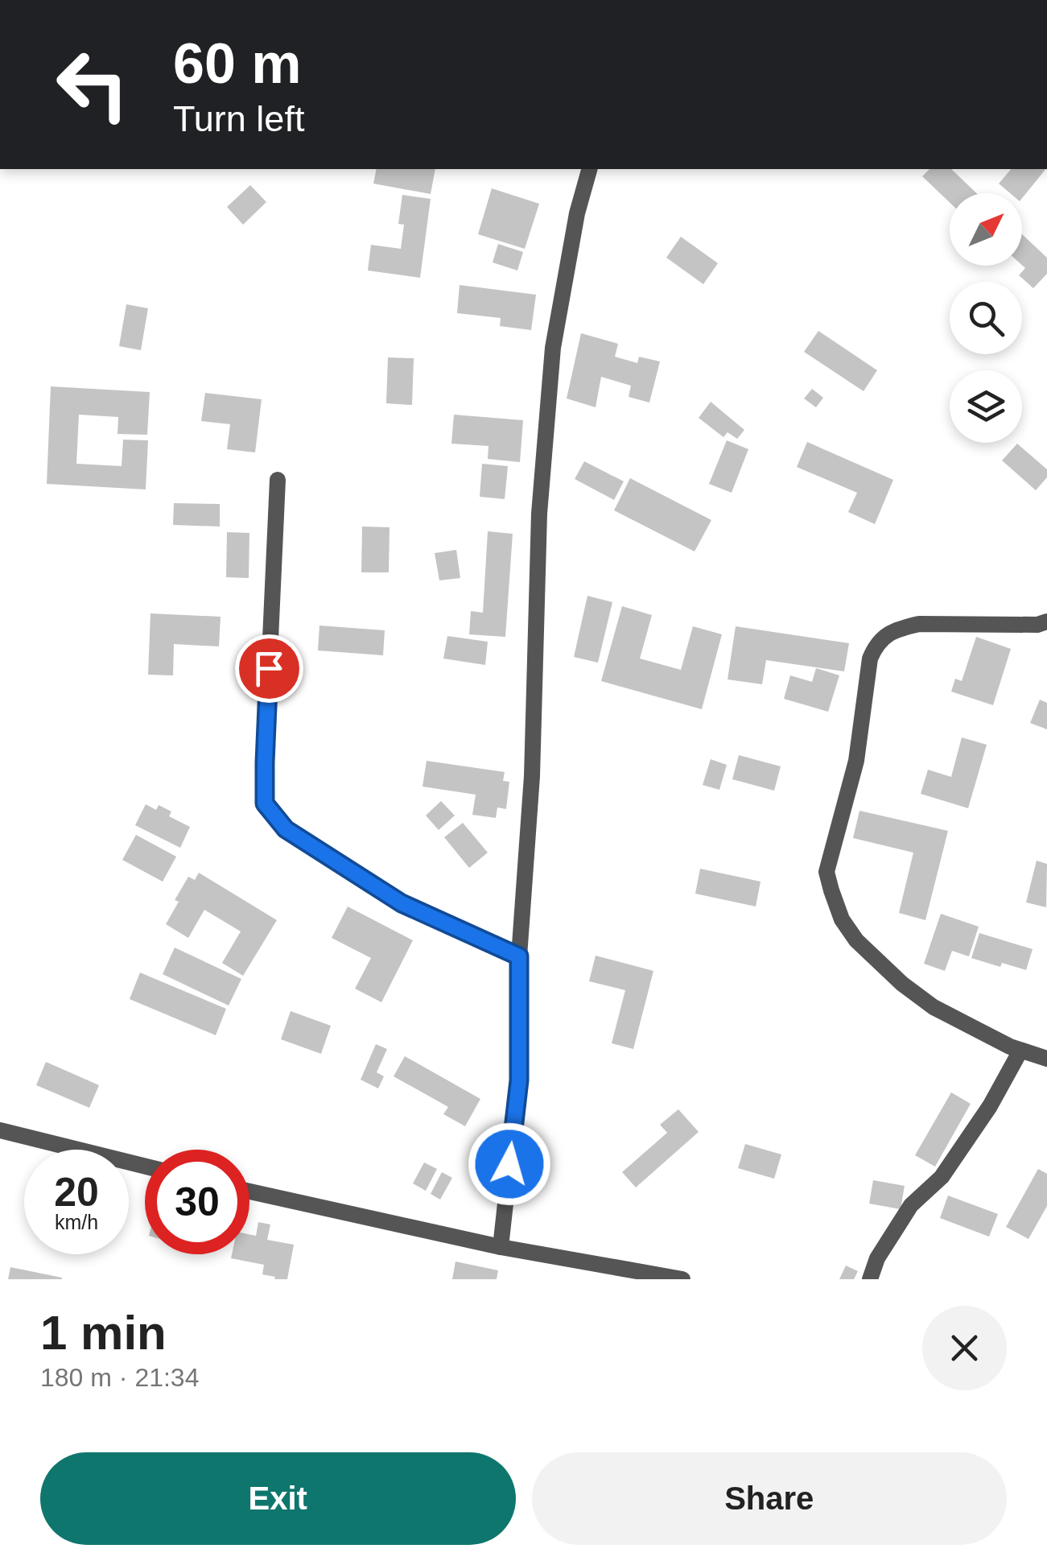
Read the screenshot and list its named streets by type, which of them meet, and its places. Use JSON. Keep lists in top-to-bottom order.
{
  "north": "top right",
  "page": {
    "turn": ["60 m", "Turn left"],
    "speed": "20 km/h",
    "limit": "30",
    "heading": ["1 min", "180 m · 21:34"],
    "buttons": ["Exit", "Share"]
  }
}
